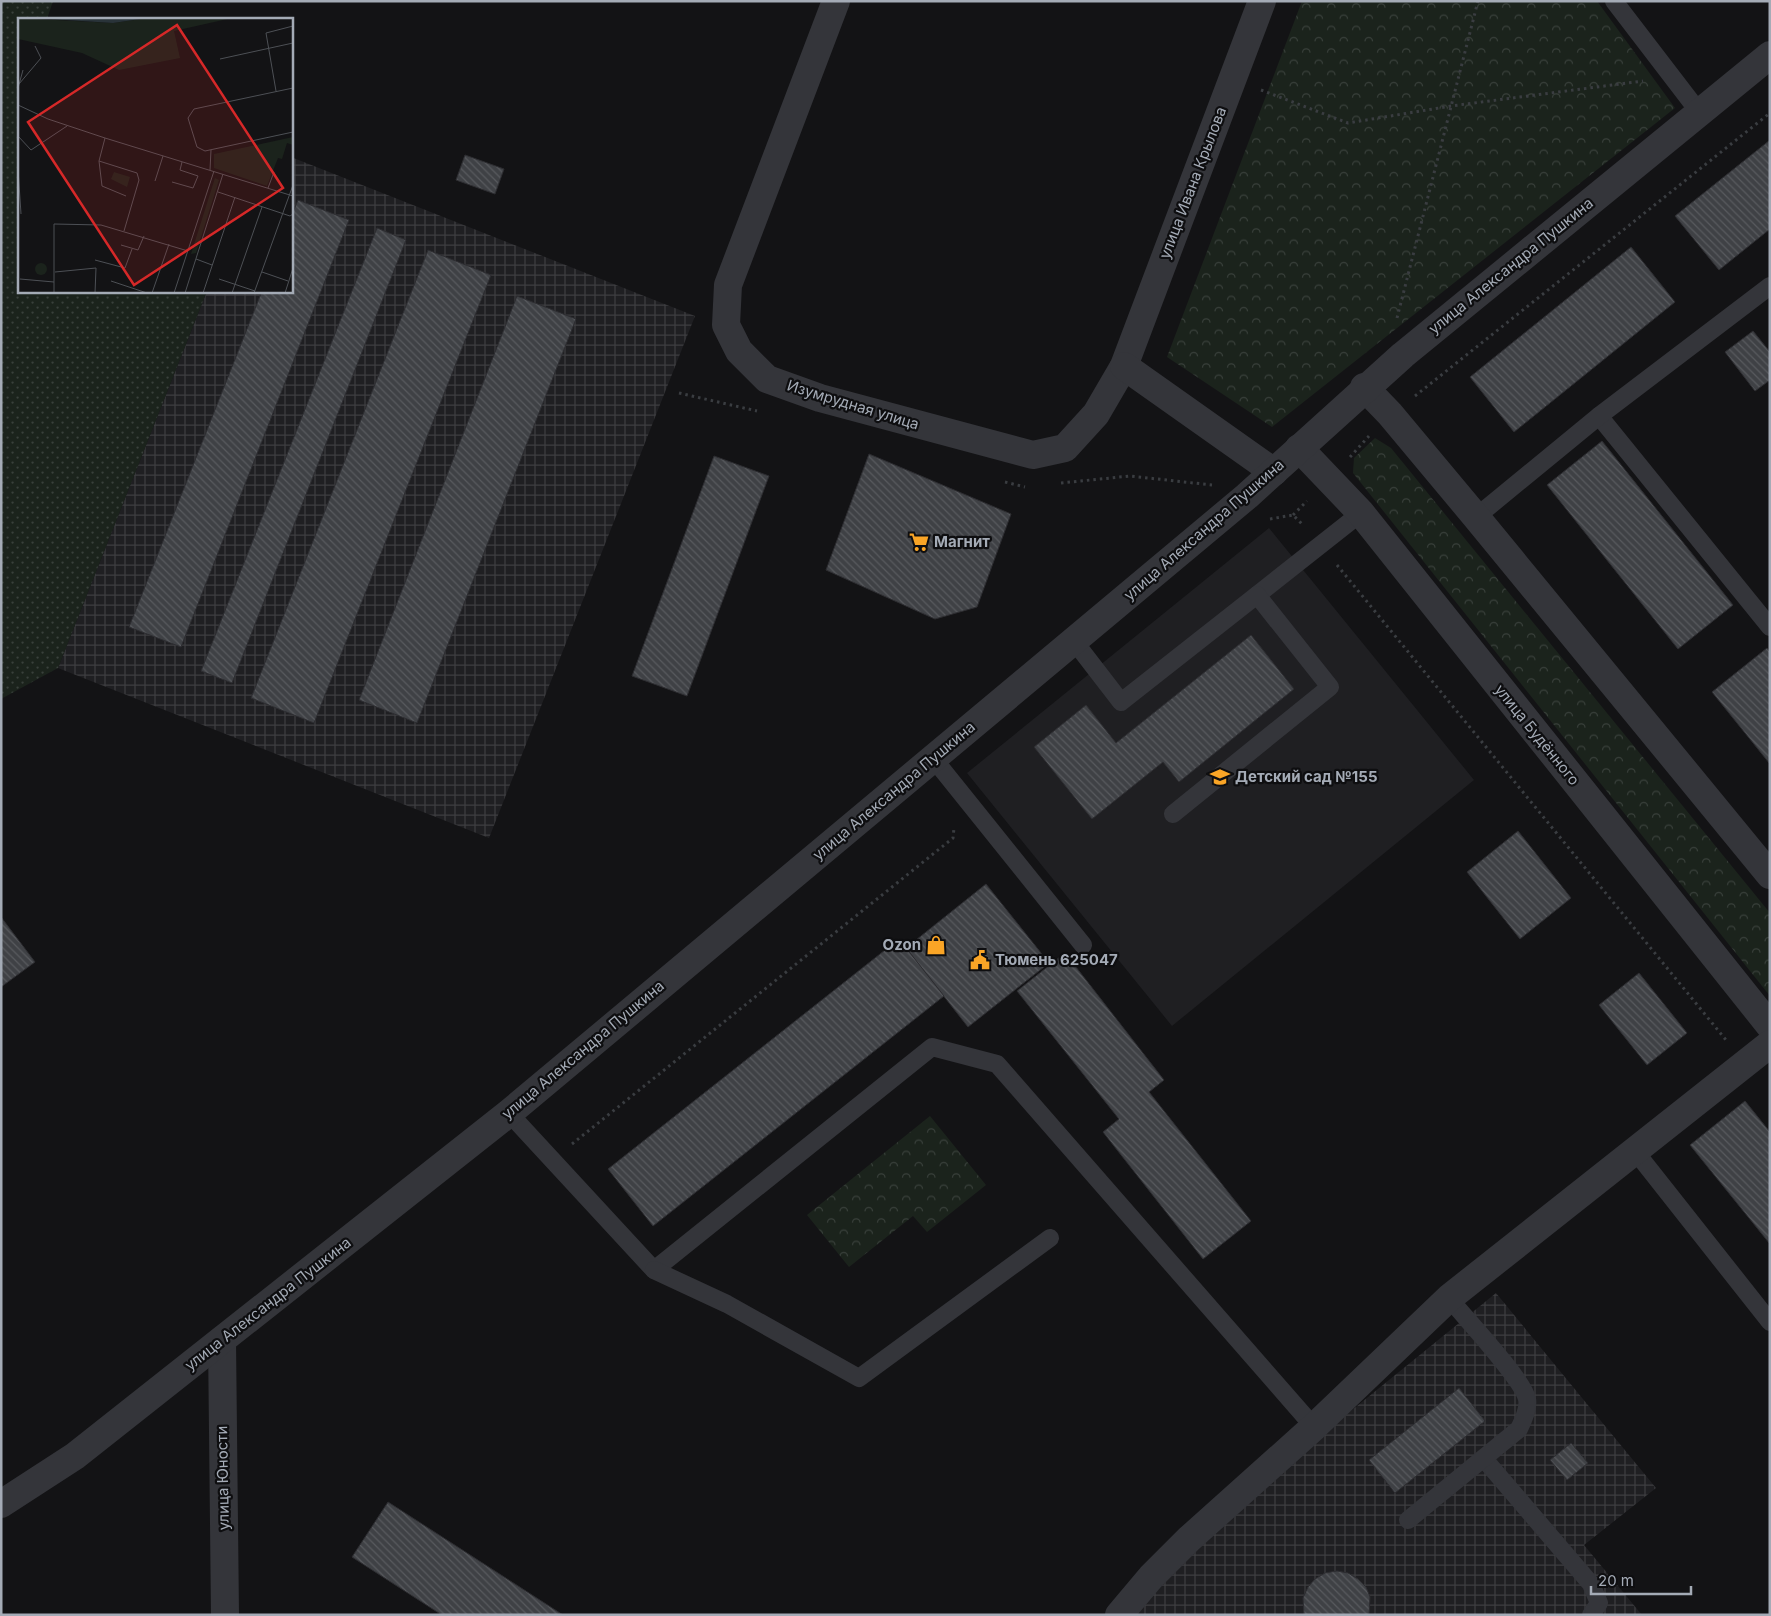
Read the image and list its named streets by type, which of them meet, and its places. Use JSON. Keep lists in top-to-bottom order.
{
  "streets": {
    "street": [
      "улица Ивана Крылова",
      "улица Александра Пушкина",
      "Изумрудная улица",
      "улица Будённого",
      "улица Юности"
    ]
  },
  "crossings": [
    ["улица Ивана Крылова", "Изумрудная улица"],
    ["улица Александра Пушкина", "улица Будённого"],
    ["улица Александра Пушкина", "улица Юности"]
  ],
  "places": {
    "supermarket": ["Магнит"],
    "school or university": ["Детский сад №155"],
    "shop": ["Ozon"],
    "public building": ["Тюмень 625047"]
  },
  "scale_bar": "20 m"
}
